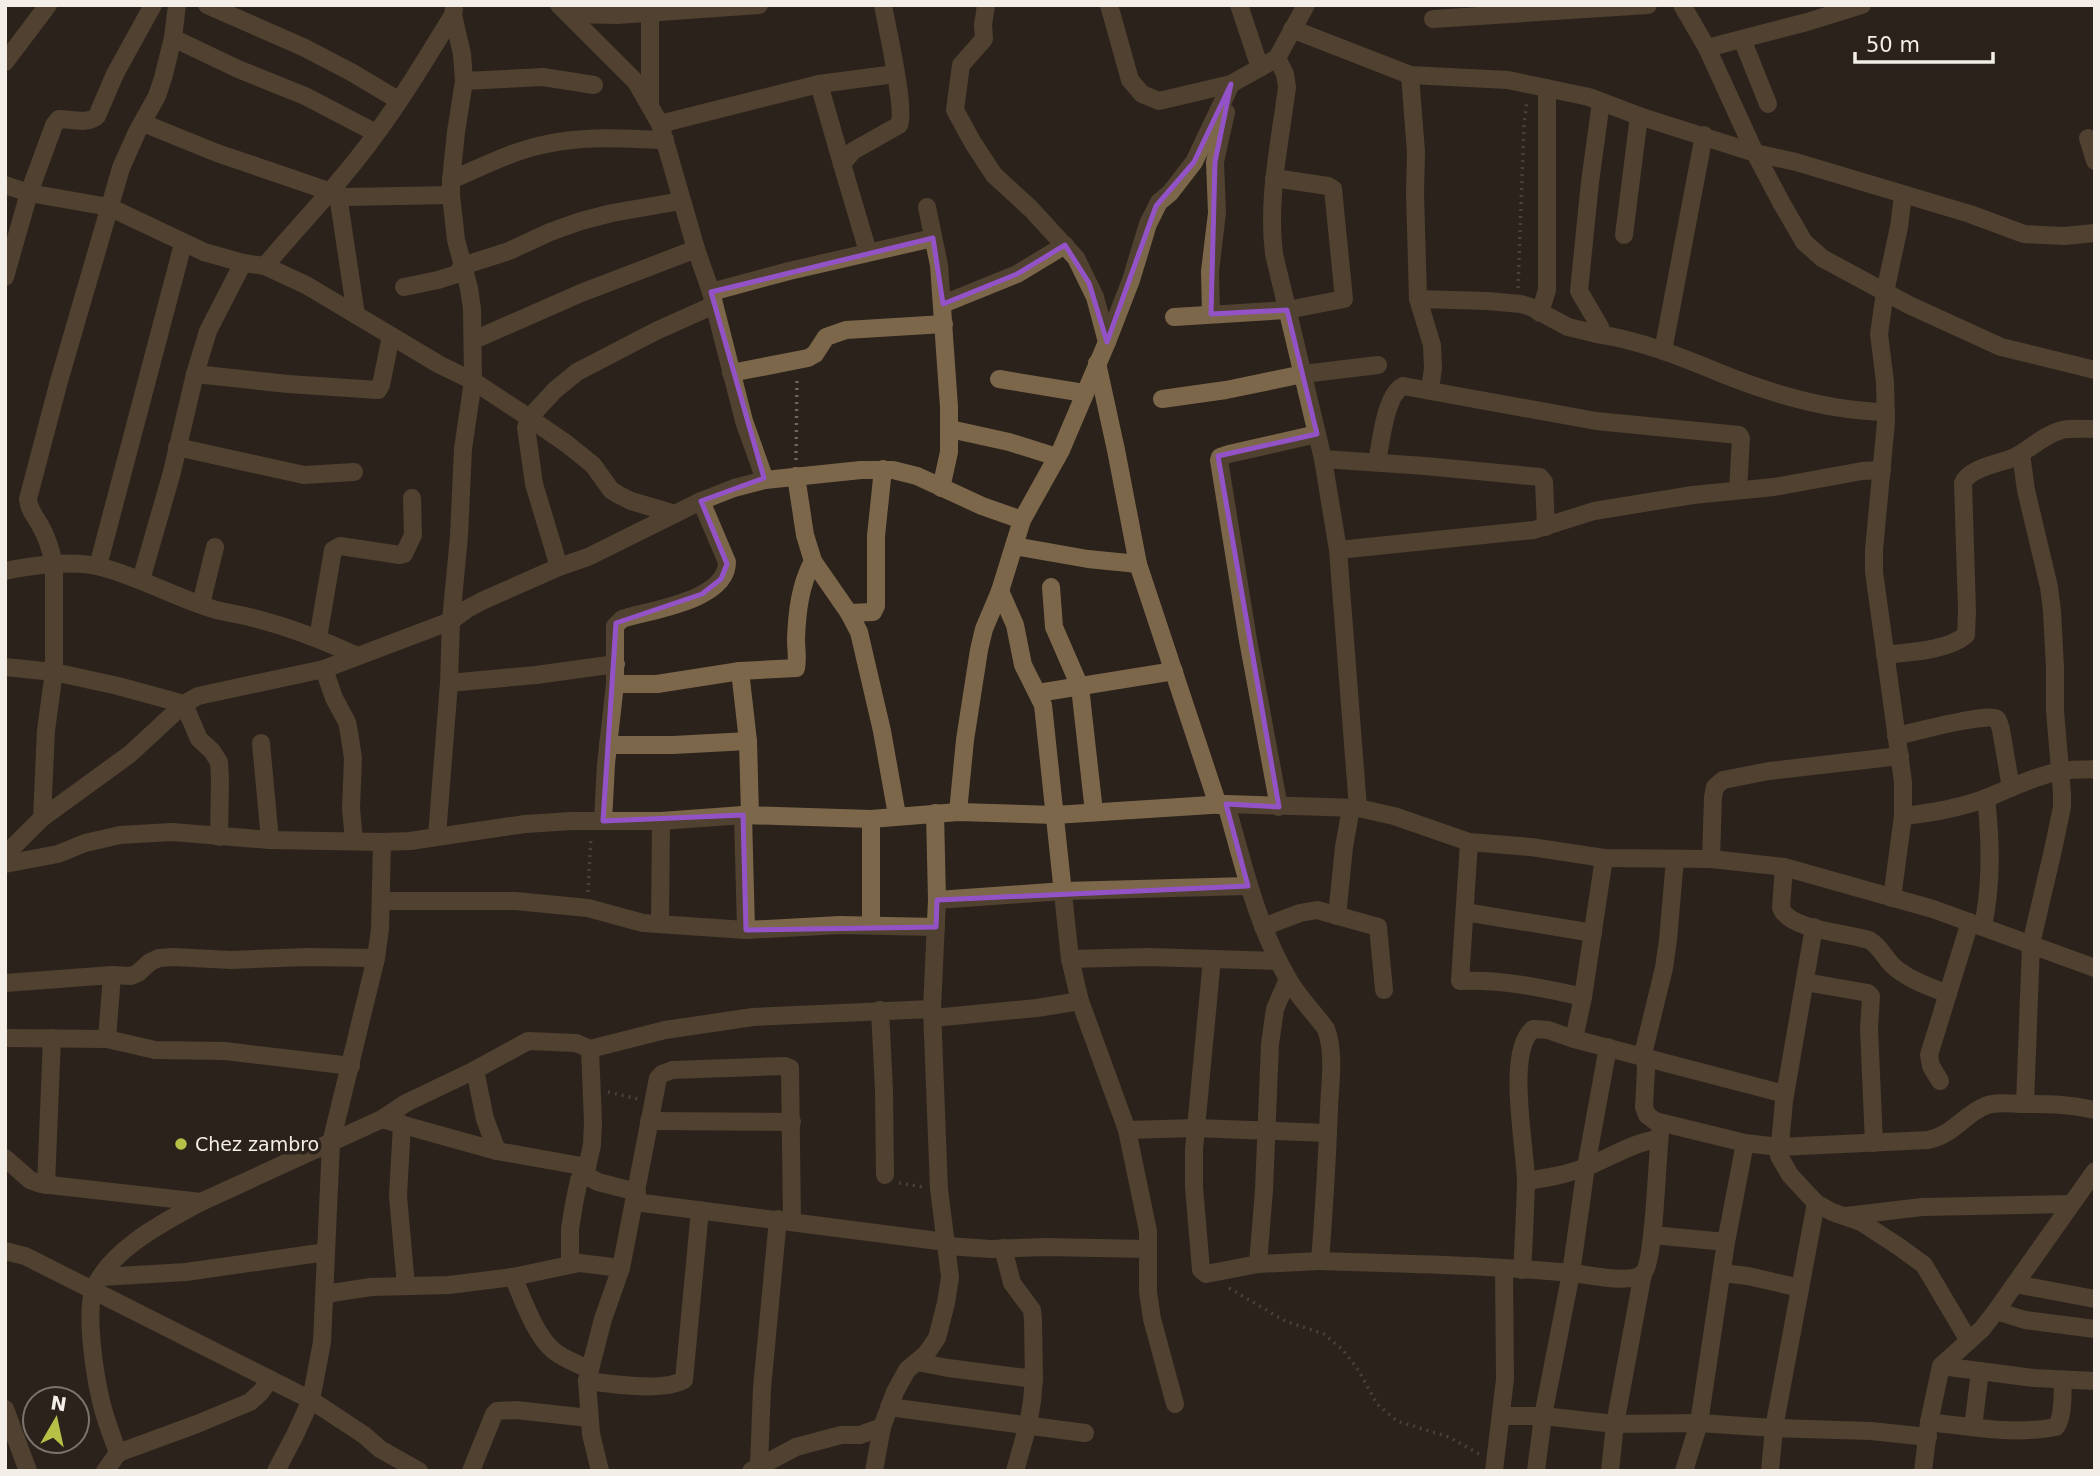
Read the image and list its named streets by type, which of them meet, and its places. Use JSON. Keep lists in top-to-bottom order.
{
  "places": ["Chez zambro"],
  "scale_bar": "50 m",
  "north": "top"
}
